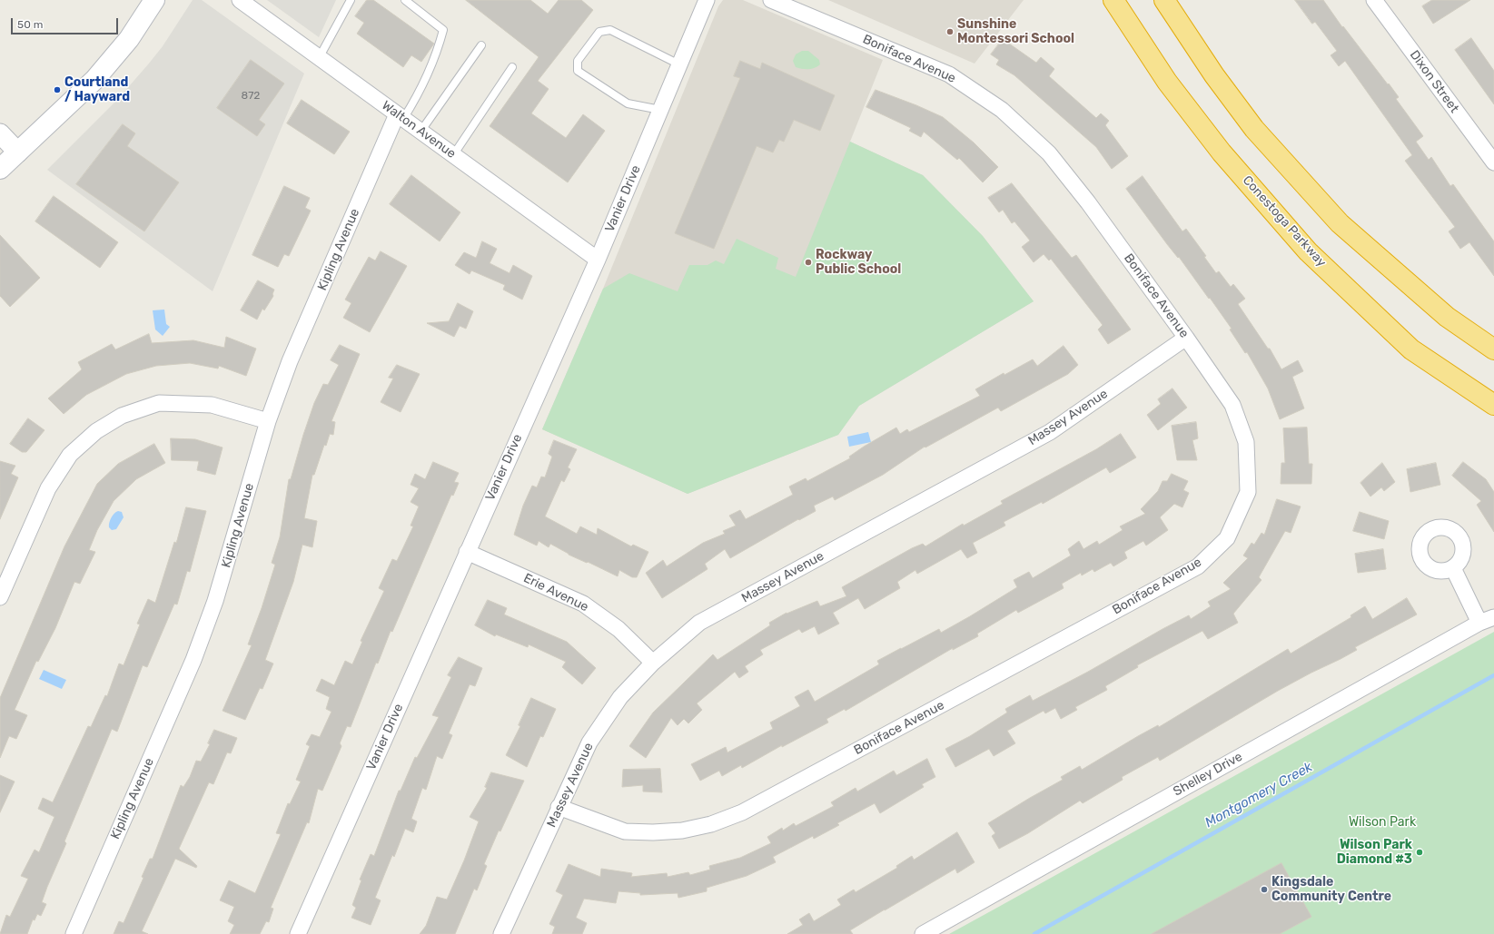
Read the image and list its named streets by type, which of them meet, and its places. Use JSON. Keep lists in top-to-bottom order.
{
  "streets": {
    "highway": ["Conestoga Parkway"],
    "street": [
      "Boniface Avenue",
      "Dixon Street",
      "Walton Avenue",
      "Vanier Drive",
      "Kipling Avenue",
      "Massey Avenue",
      "Erie Avenue",
      "Shelley Drive"
    ]
  },
  "crossings": [
    ["Boniface Avenue", "Massey Avenue"],
    ["Walton Avenue", "Vanier Drive"],
    ["Walton Avenue", "Kipling Avenue"],
    ["Vanier Drive", "Erie Avenue"],
    ["Massey Avenue", "Erie Avenue"]
  ],
  "water": ["Montgomery Creek"],
  "parks": ["Wilson Park"],
  "places": [
    "Sunshine Montessori School",
    "Courtland / Hayward",
    "Rockway Public School",
    "Wilson Park Diamond #3",
    "Kingsdale Community Centre"
  ],
  "house_numbers": ["872"],
  "scale_bar": "50 m"
}
